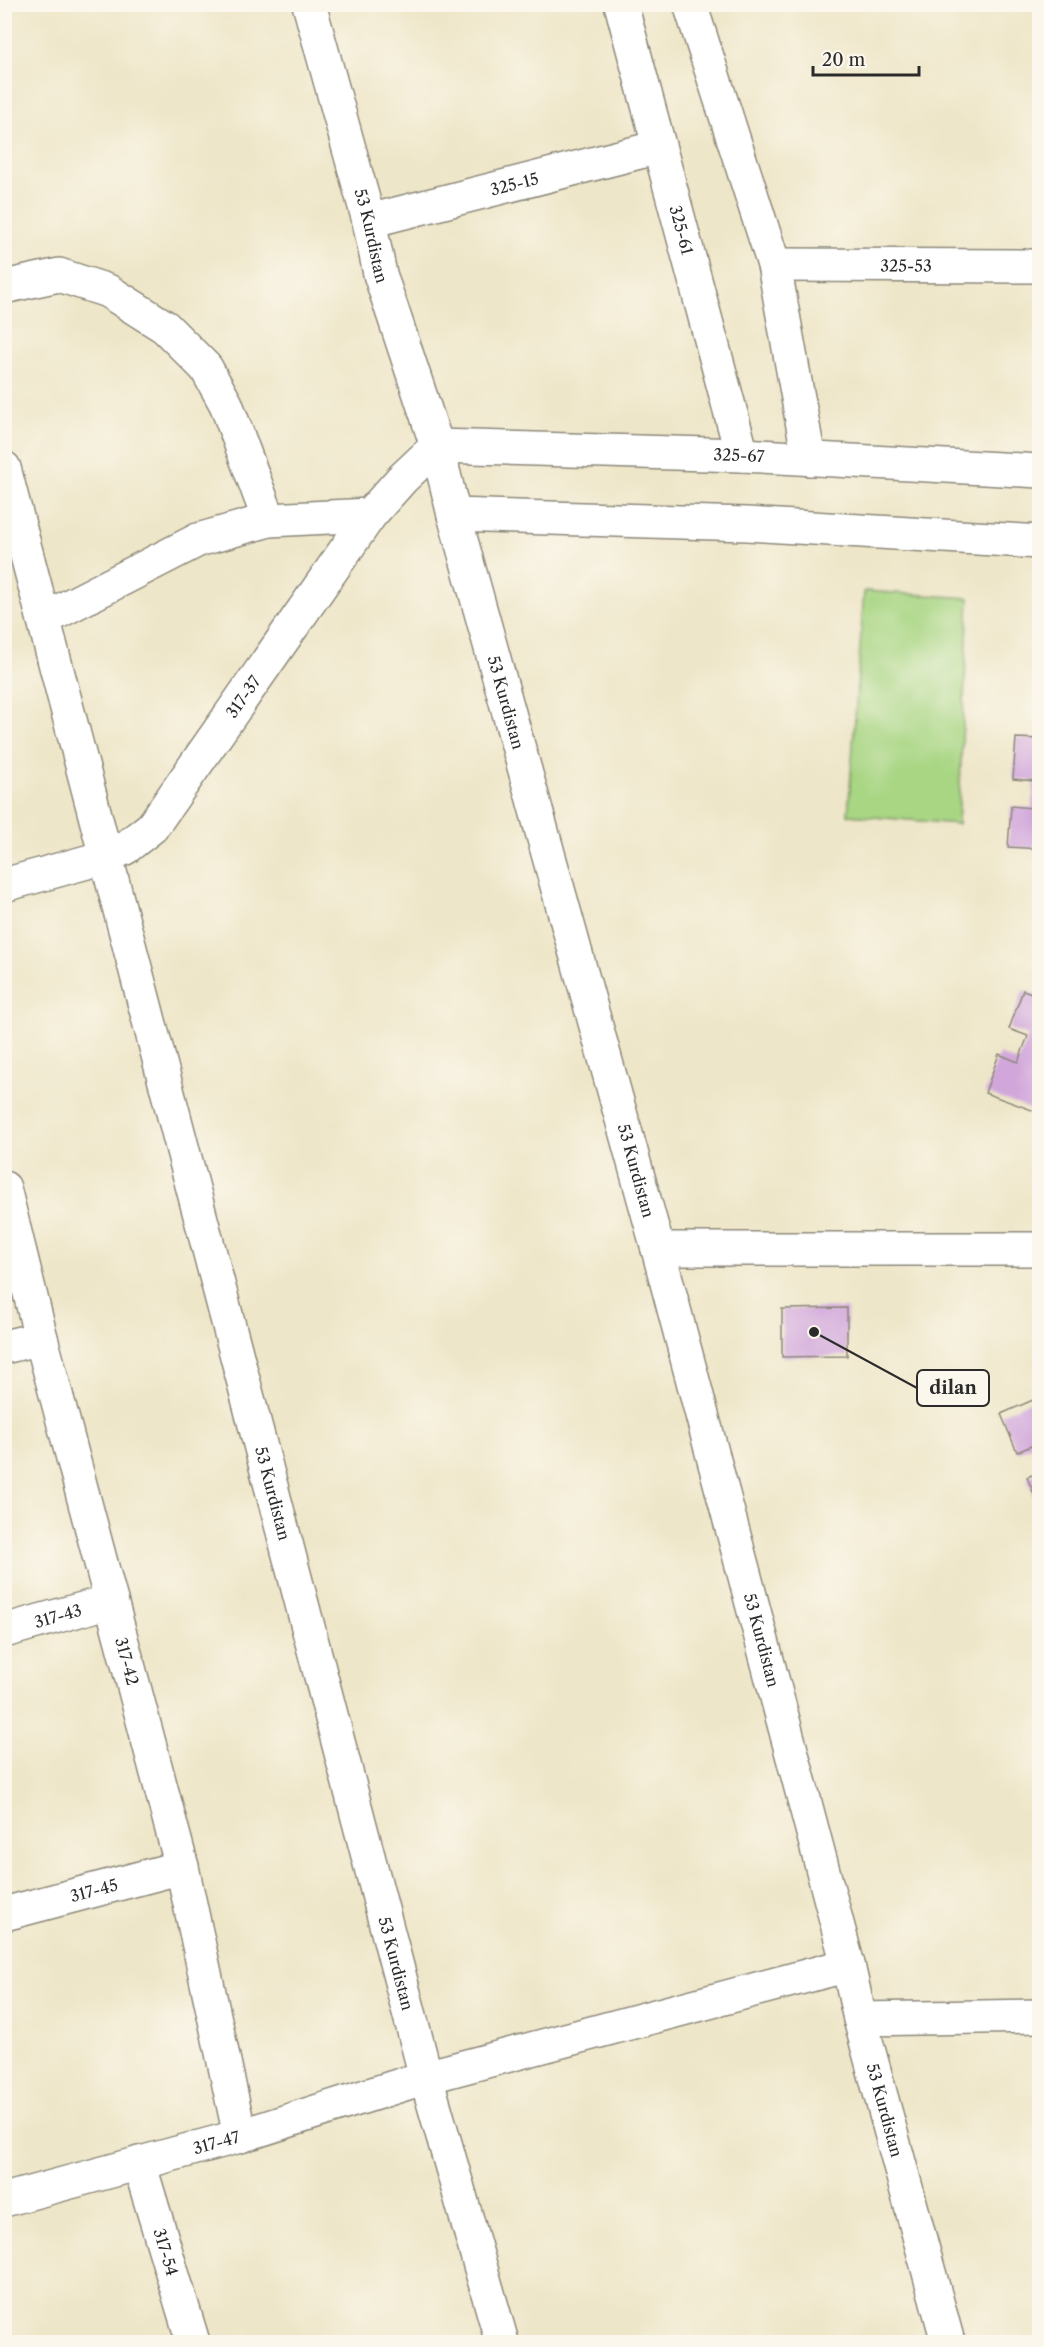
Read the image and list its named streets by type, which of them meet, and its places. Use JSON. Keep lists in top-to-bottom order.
{
  "streets": {
    "street": [
      "325-15",
      "325-61",
      "53 Kurdistan",
      "325-53",
      "325-67",
      "317-37",
      "317-43",
      "317-42",
      "317-45",
      "317-47",
      "317-54"
    ]
  },
  "crossings": [
    ["325-15", "325-61"],
    ["325-15", "53 Kurdistan"],
    ["325-61", "325-67"],
    ["53 Kurdistan", "325-67"],
    ["53 Kurdistan", "317-37"],
    ["53 Kurdistan", "317-47"],
    ["325-67", "317-37"],
    ["317-43", "317-42"],
    ["317-42", "317-45"],
    ["317-42", "317-47"],
    ["317-47", "317-54"]
  ],
  "places": ["dilan"],
  "scale_bar": "20 m"
}
